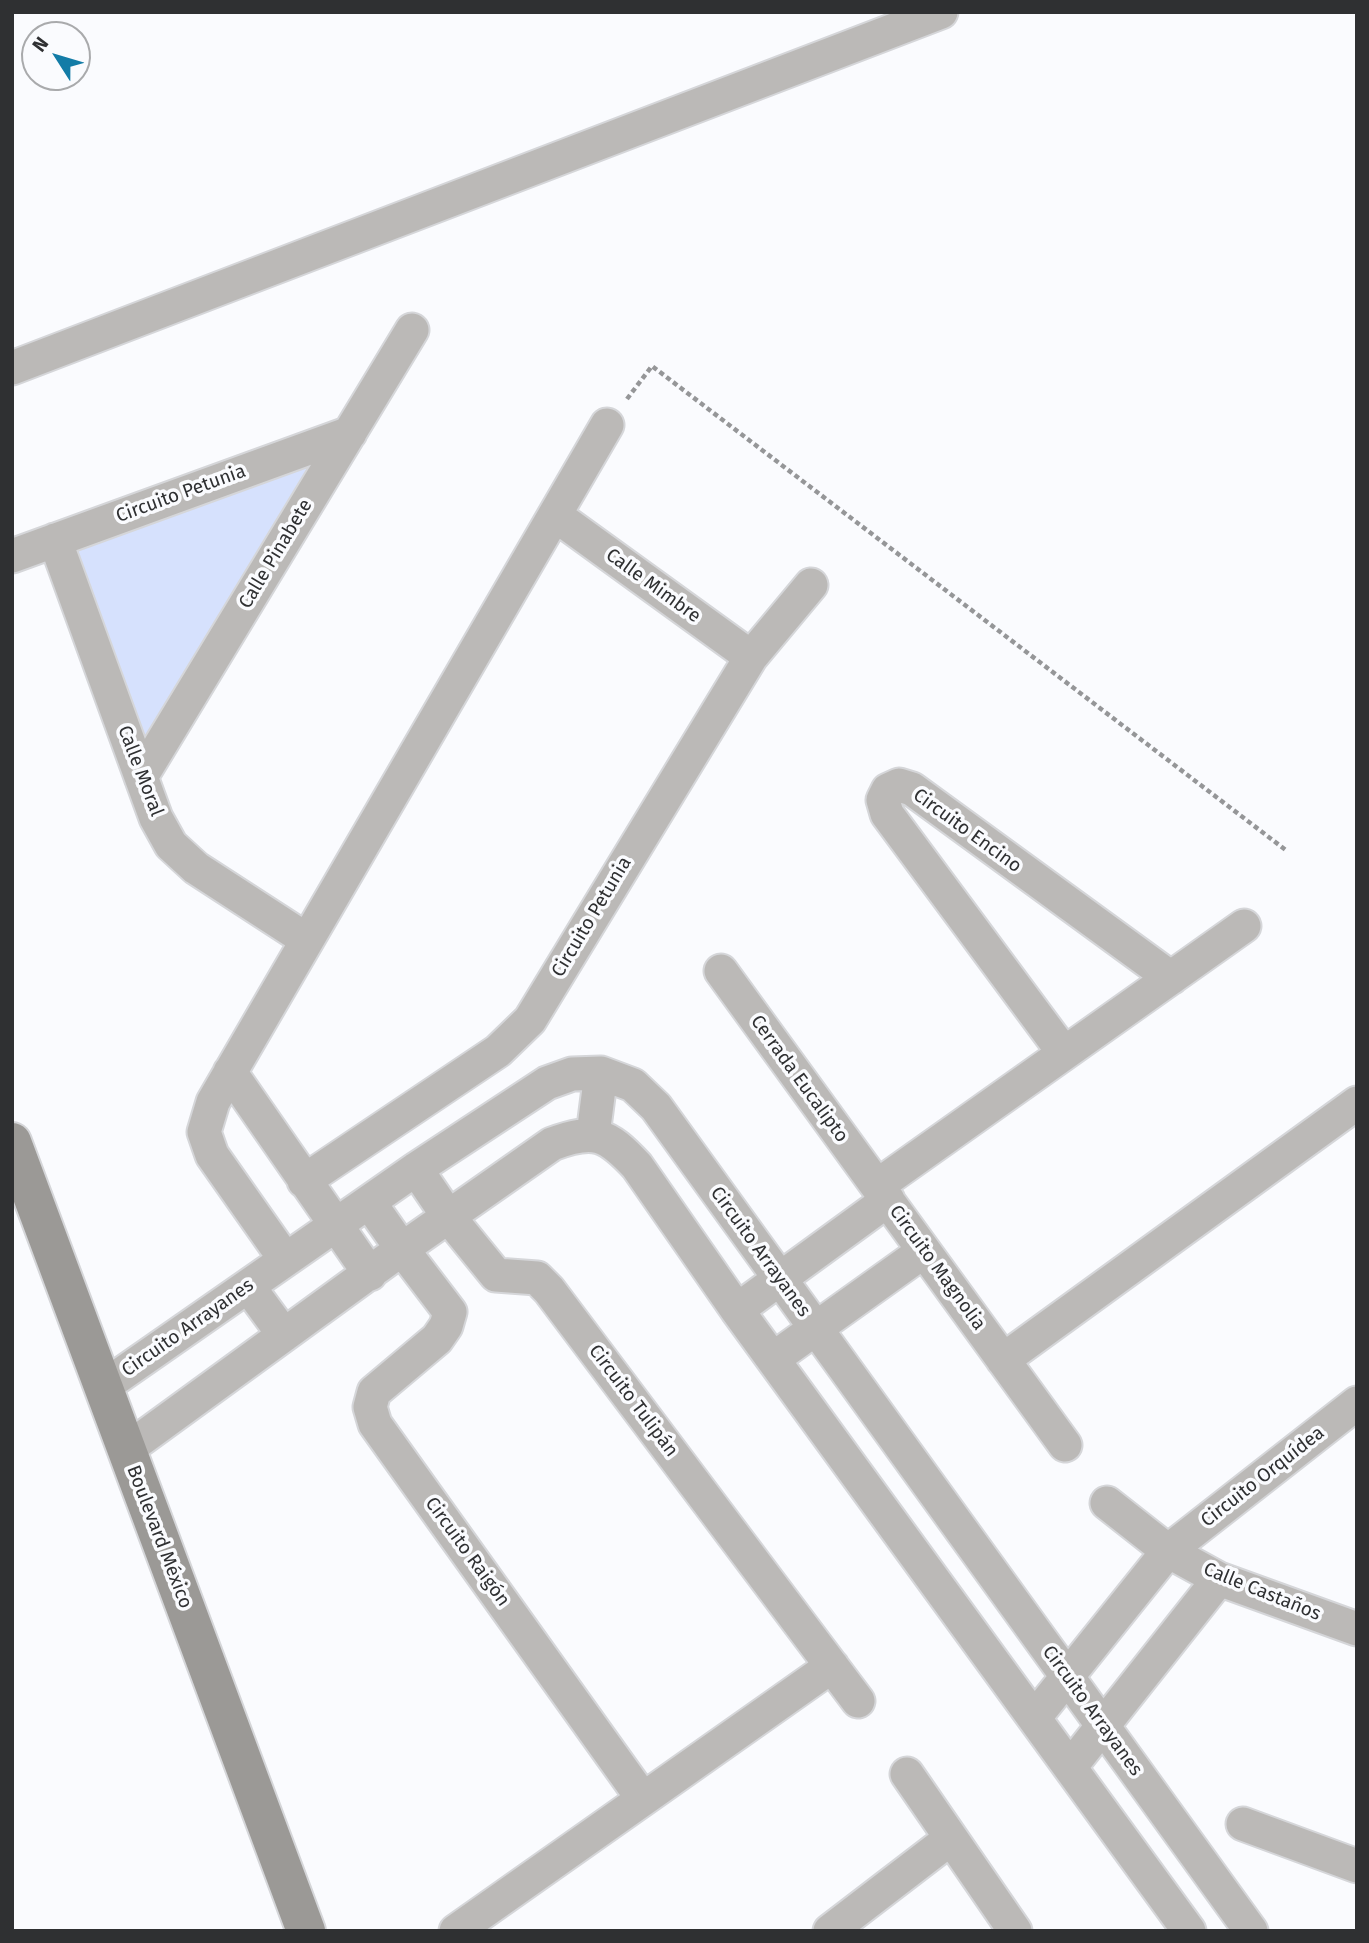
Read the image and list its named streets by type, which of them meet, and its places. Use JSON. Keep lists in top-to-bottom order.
{
  "streets": {
    "main road": ["Boulevard México"],
    "street": [
      "Circuito Petunia",
      "Calle Pinabete",
      "Calle Mimbre",
      "Calle Moral",
      "Circuito Encino",
      "Cerrada Eucalipto",
      "Circuito Arrayanes",
      "Circuito Magnolia",
      "Circuito Tulipán",
      "Circuito Orquídea",
      "Circuito Raigón",
      "Calle Castaños"
    ]
  },
  "crossings": [
    ["Circuito Petunia", "Calle Pinabete"],
    ["Circuito Petunia", "Calle Mimbre"],
    ["Circuito Petunia", "Calle Moral"],
    ["Calle Pinabete", "Calle Moral"],
    ["Circuito Encino", "Circuito Magnolia"],
    ["Cerrada Eucalipto", "Circuito Magnolia"],
    ["Circuito Arrayanes", "Circuito Tulipán"],
    ["Circuito Arrayanes", "Circuito Orquídea"],
    ["Circuito Arrayanes", "Boulevard México"],
    ["Circuito Orquídea", "Calle Castaños"]
  ],
  "north": "top left"
}
